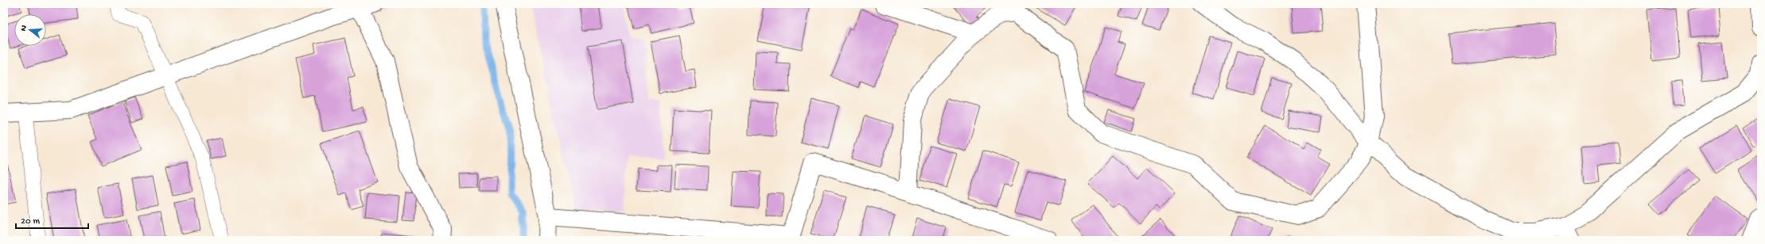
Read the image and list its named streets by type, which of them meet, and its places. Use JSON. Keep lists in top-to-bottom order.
{
  "scale_bar": "20 m",
  "north": "left"
}
